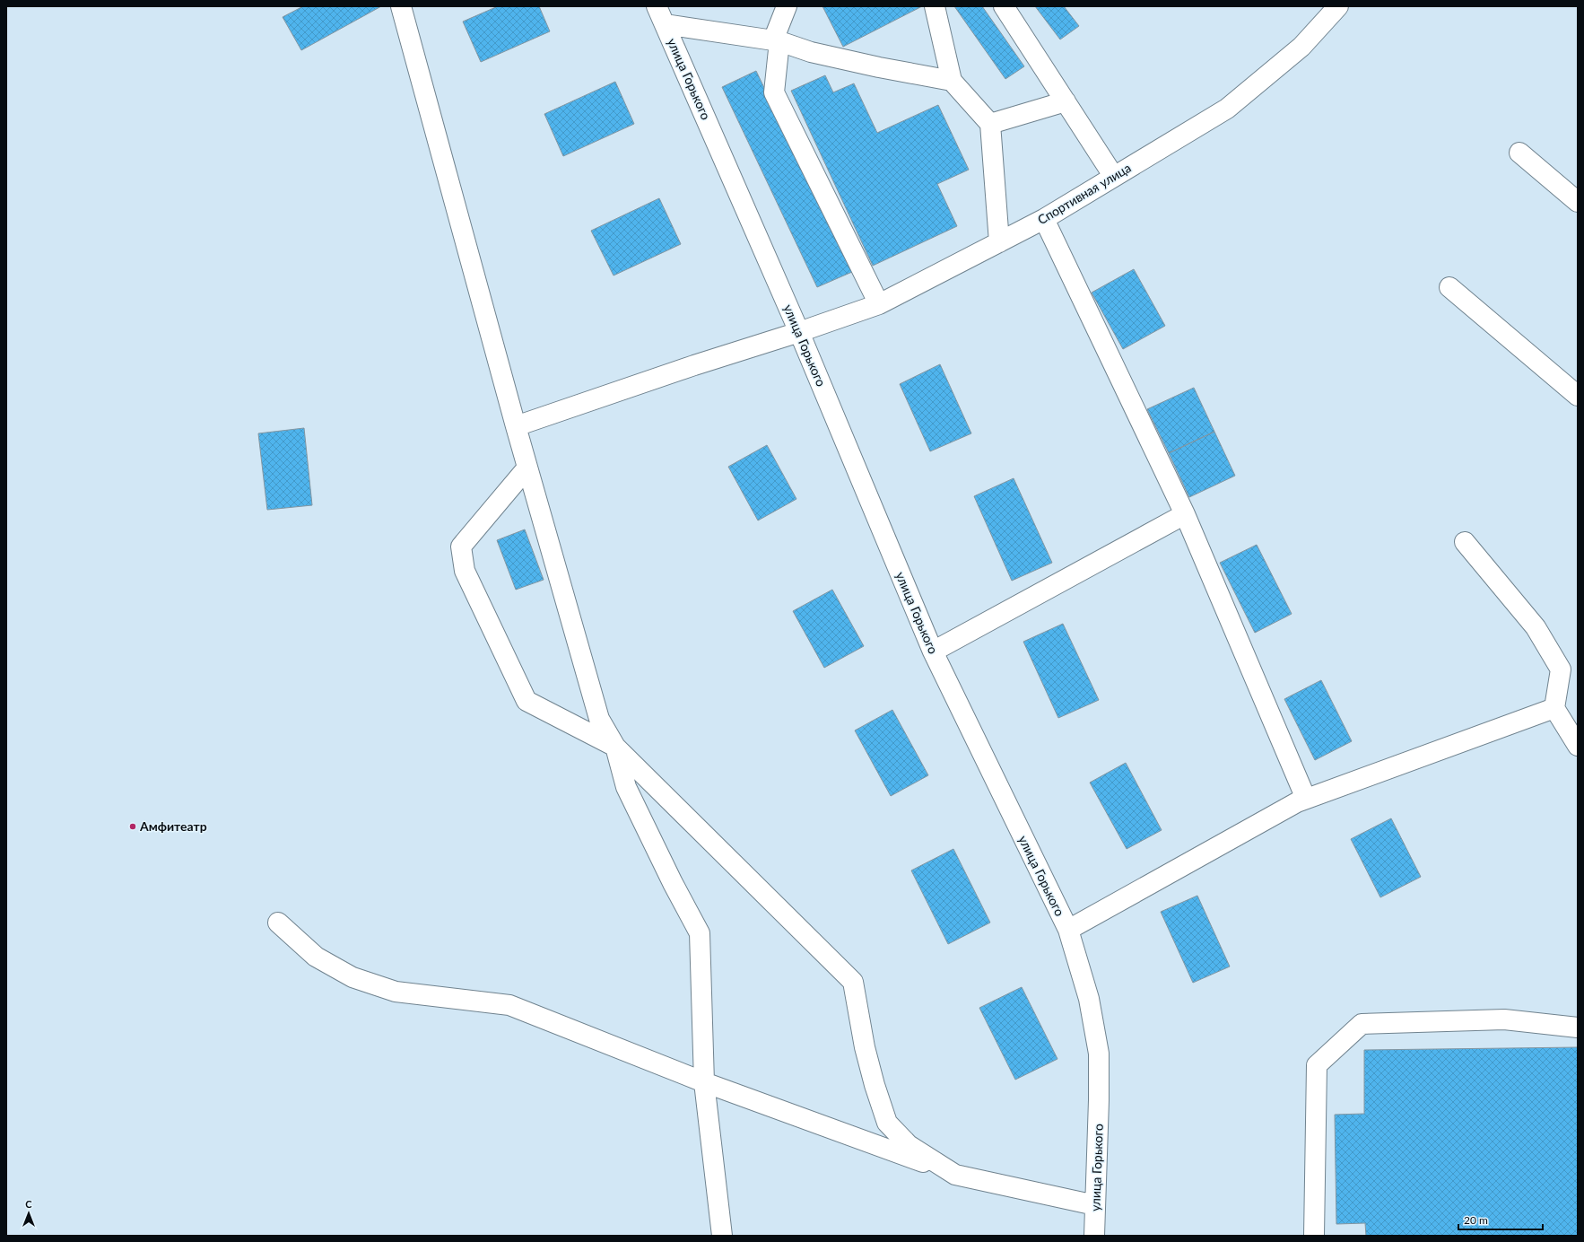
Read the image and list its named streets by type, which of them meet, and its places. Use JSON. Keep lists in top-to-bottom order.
{
  "streets": {
    "street": ["улица Горького", "Спортивная улица"]
  },
  "crossings": [
    ["улица Горького", "Спортивная улица"]
  ],
  "places": ["Амфитеатр"],
  "scale_bar": "20 m",
  "north": "top"
}
